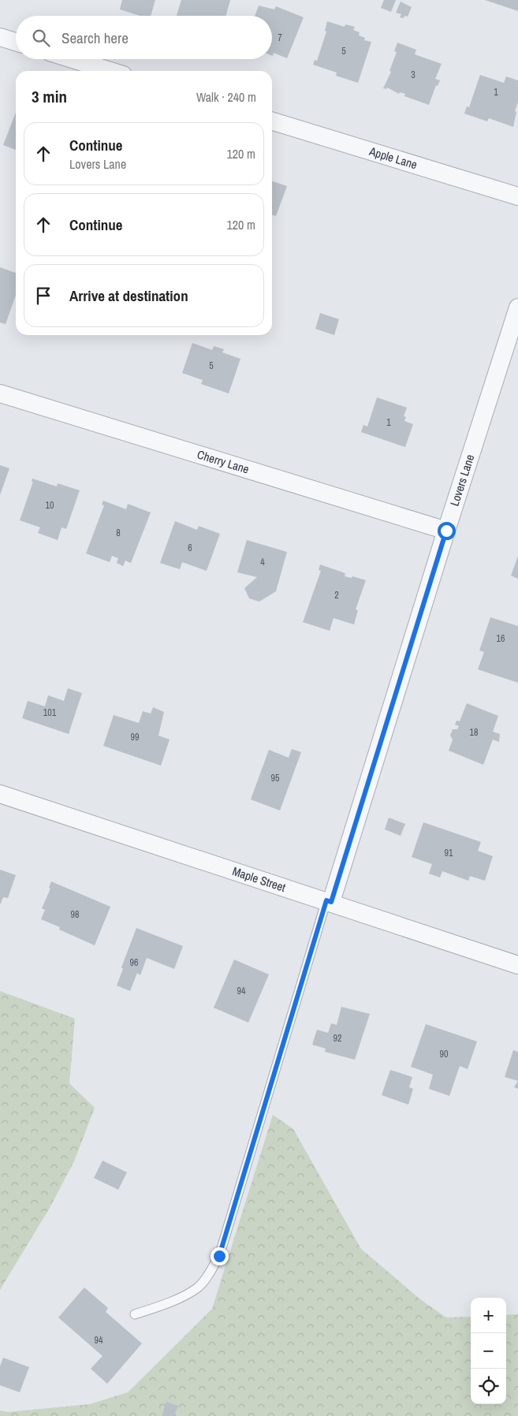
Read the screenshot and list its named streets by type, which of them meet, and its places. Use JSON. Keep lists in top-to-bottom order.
{
  "streets": {
    "street": [
      "Apple Lane",
      "Cherry Lane",
      "Lovers Lane",
      "Maple Street"
    ]
  },
  "crossings": [
    ["Cherry Lane", "Lovers Lane"],
    ["Lovers Lane", "Maple Street"]
  ],
  "house_numbers": [
    "7",
    "5",
    "3",
    "1",
    "5",
    "1",
    "10",
    "8",
    "6",
    "4",
    "2",
    "16",
    "101",
    "18",
    "99",
    "95",
    "91",
    "98",
    "96",
    "94",
    "92",
    "90",
    "94"
  ],
  "page": {
    "search": "Search here",
    "heading": ["3 min", "Walk · 240 m"],
    "list": [
      ["Continue", "Lovers Lane", "120 m"],
      ["Continue", "120 m"],
      "Arrive at destination"
    ],
    "map_buttons": ["+", "−"]
  }
}
